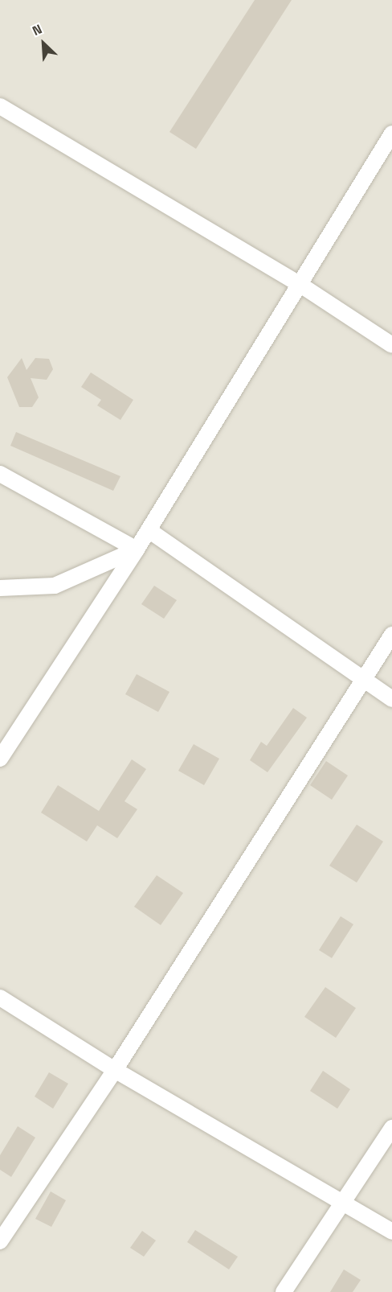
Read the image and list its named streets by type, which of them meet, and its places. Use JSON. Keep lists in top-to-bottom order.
{
  "north": "top left"
}
